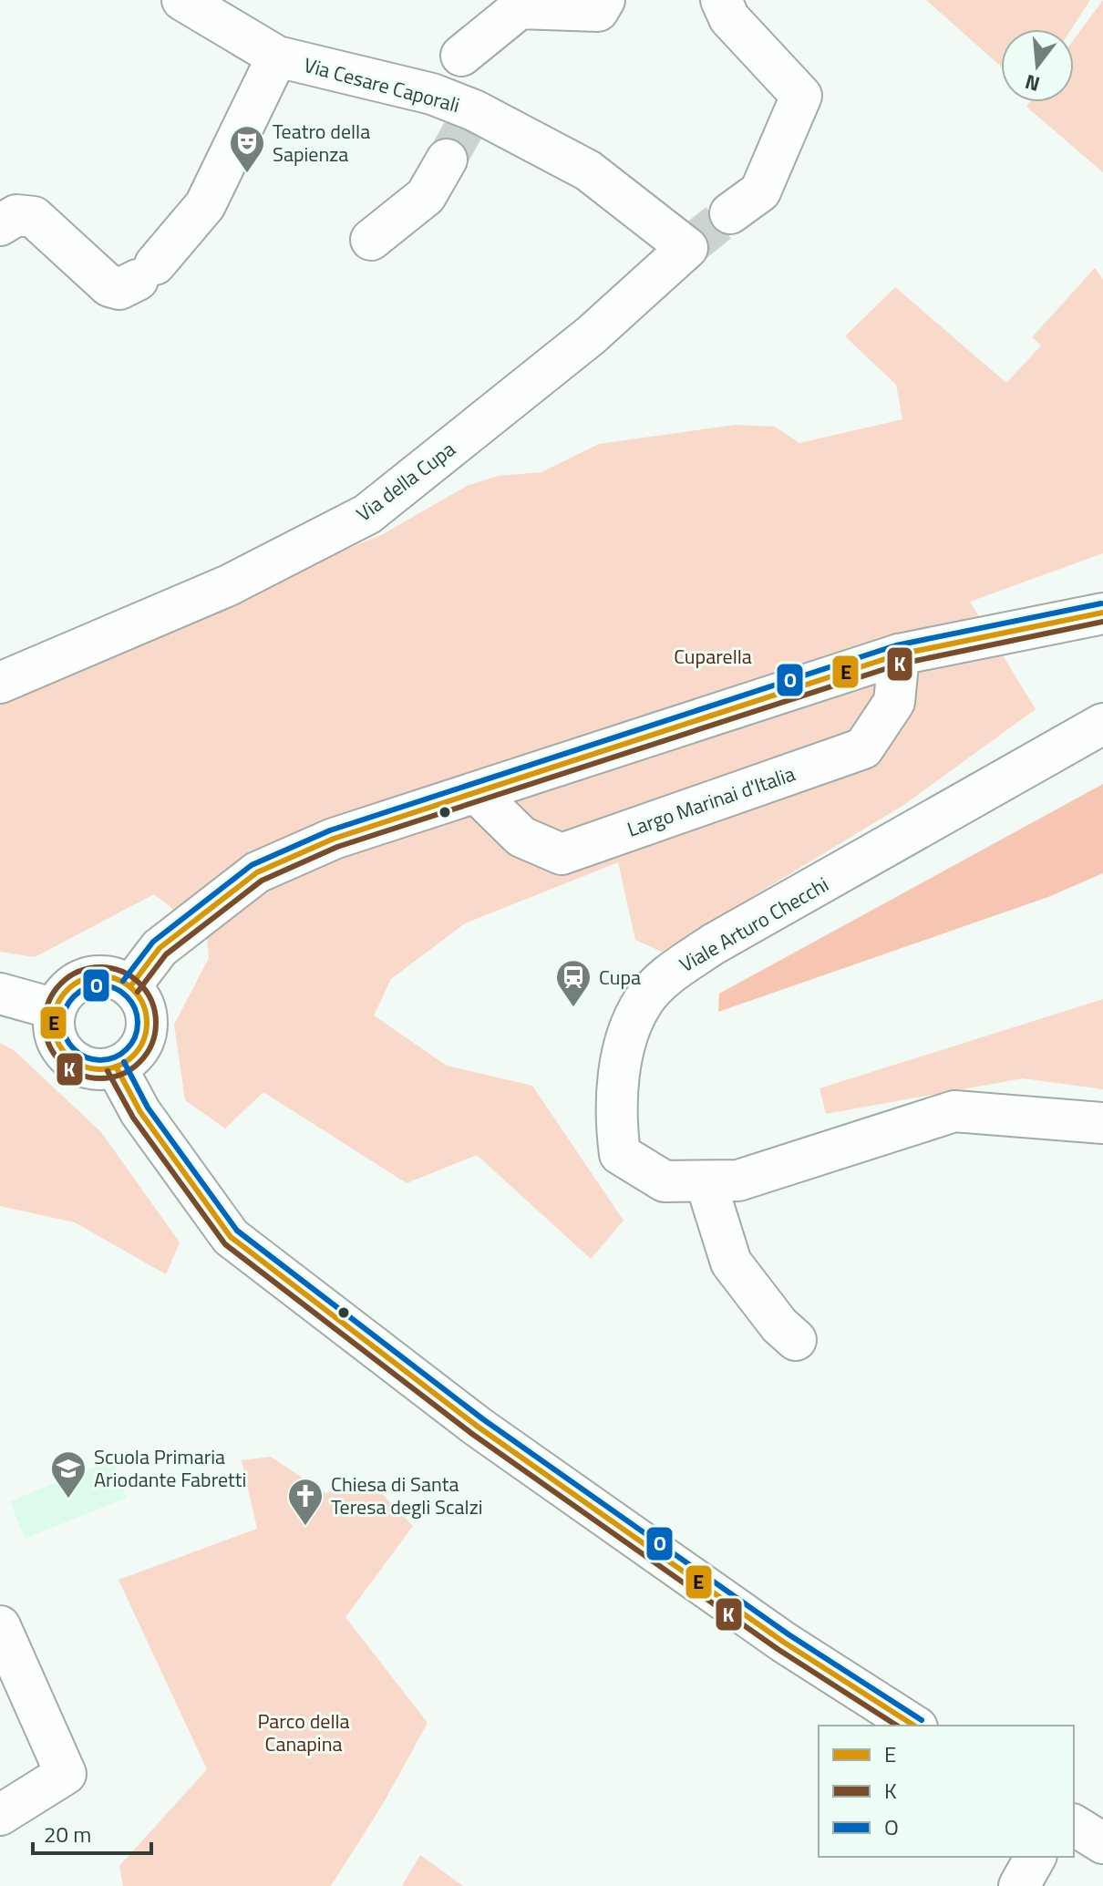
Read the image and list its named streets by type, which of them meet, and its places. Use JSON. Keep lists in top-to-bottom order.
{
  "streets": {
    "street": [
      "Via Cesare Caporali",
      "Via della Cupa",
      "Largo Marinai d'Italia",
      "Viale Arturo Checchi"
    ]
  },
  "crossings": [
    ["Via Cesare Caporali", "Via della Cupa"]
  ],
  "parks": ["Cuparella", "Parco della Canapina"],
  "places": {
    "theatre": ["Teatro della Sapienza"],
    "station": ["Cupa"],
    "school or university": ["Scuola Primaria Ariodante Fabretti"],
    "church": ["Chiesa di Santa Teresa degli Scalzi"]
  },
  "lines": ["transit line O", "transit line E", "transit line K"],
  "legend": ["E", "K", "O"],
  "scale_bar": "20 m",
  "north": "bottom"
}
